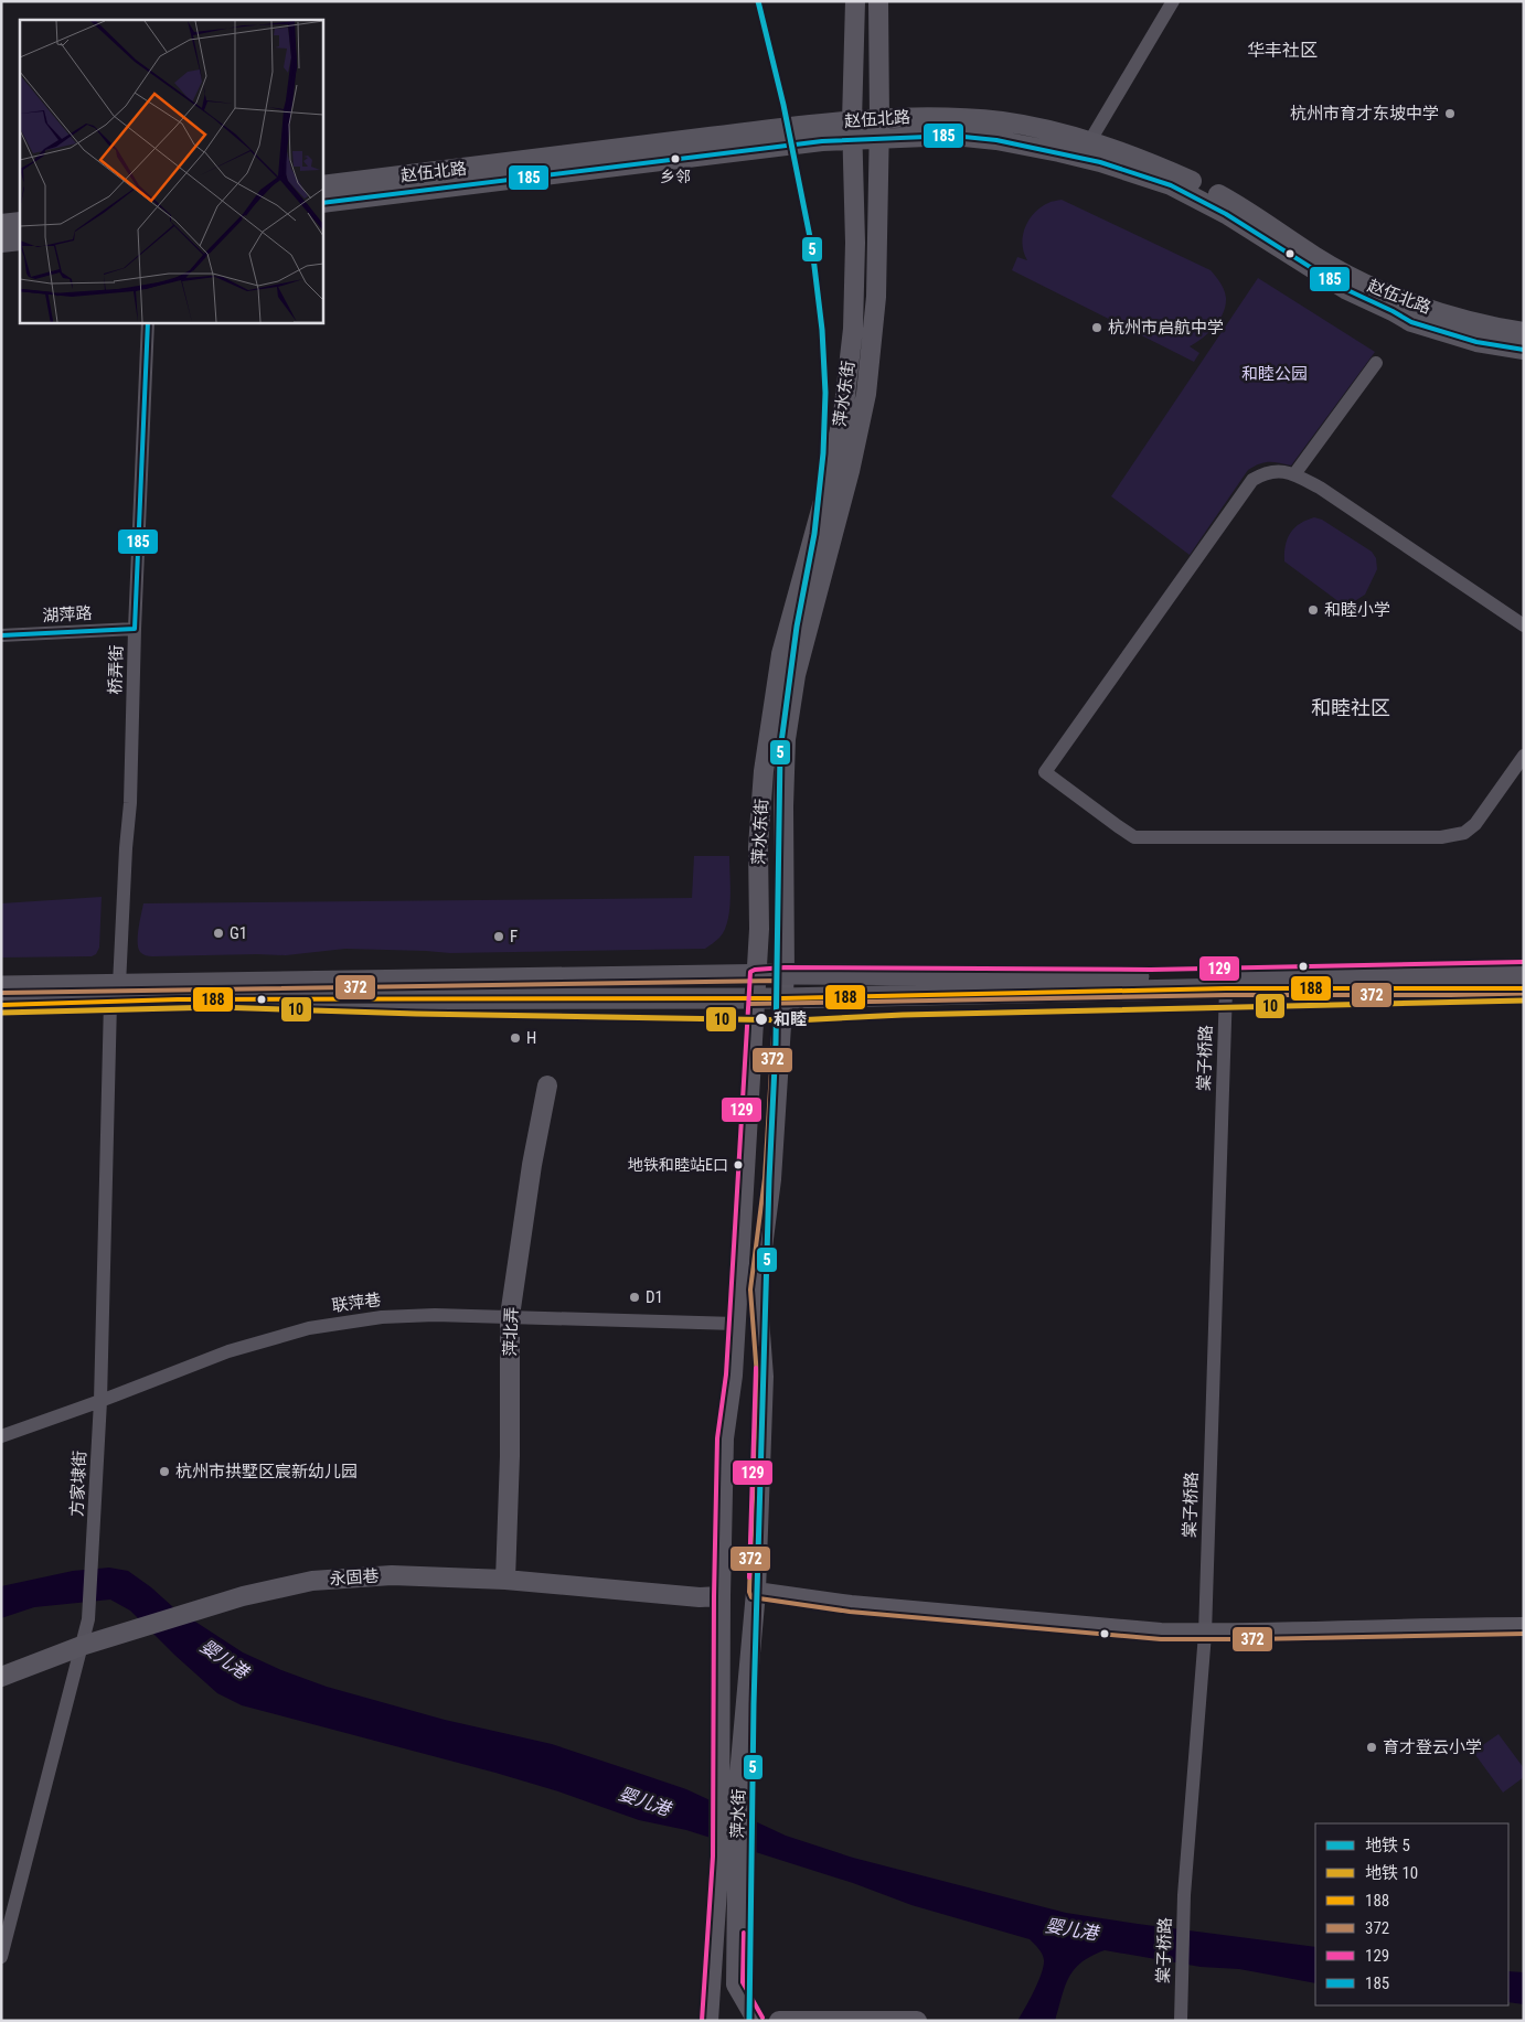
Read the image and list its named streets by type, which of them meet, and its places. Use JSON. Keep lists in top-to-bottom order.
{
  "streets": {
    "main road": [
      "赵伍北路",
      "萍水东街",
      "萍北弄",
      "永固巷",
      "萍水街"
    ],
    "street": [
      "湖萍路",
      "桥弄街",
      "棠子桥路",
      "联萍巷",
      "方家埭街"
    ]
  },
  "crossings": [
    ["赵伍北路", "萍水东街"],
    ["萍水东街", "萍水街"],
    ["湖萍路", "桥弄街"],
    ["桥弄街", "方家埭街"],
    ["联萍巷", "萍北弄"],
    ["联萍巷", "方家埭街"],
    ["联萍巷", "萍水街"],
    ["萍北弄", "永固巷"],
    ["方家埭街", "永固巷"],
    ["永固巷", "萍水街"]
  ],
  "districts": ["华丰社区", "和睦社区"],
  "water": ["婴儿港"],
  "parks": ["和睦公园"],
  "places": [
    "杭州市育才东坡中学",
    "乡邻",
    "杭州市启航中学",
    "和睦小学",
    "G1",
    "F",
    "和睦",
    "H",
    "地铁和睦站E口",
    "D1",
    "杭州市拱墅区宸新幼儿园",
    "育才登云小学"
  ],
  "lines": [
    "metro line 5",
    "transit line 185",
    "transit line 129",
    "transit line 372",
    "transit line 188",
    "metro line 10"
  ],
  "legend": [
    "地铁 5",
    "地铁 10",
    "188",
    "372",
    "129",
    "185"
  ]
}
